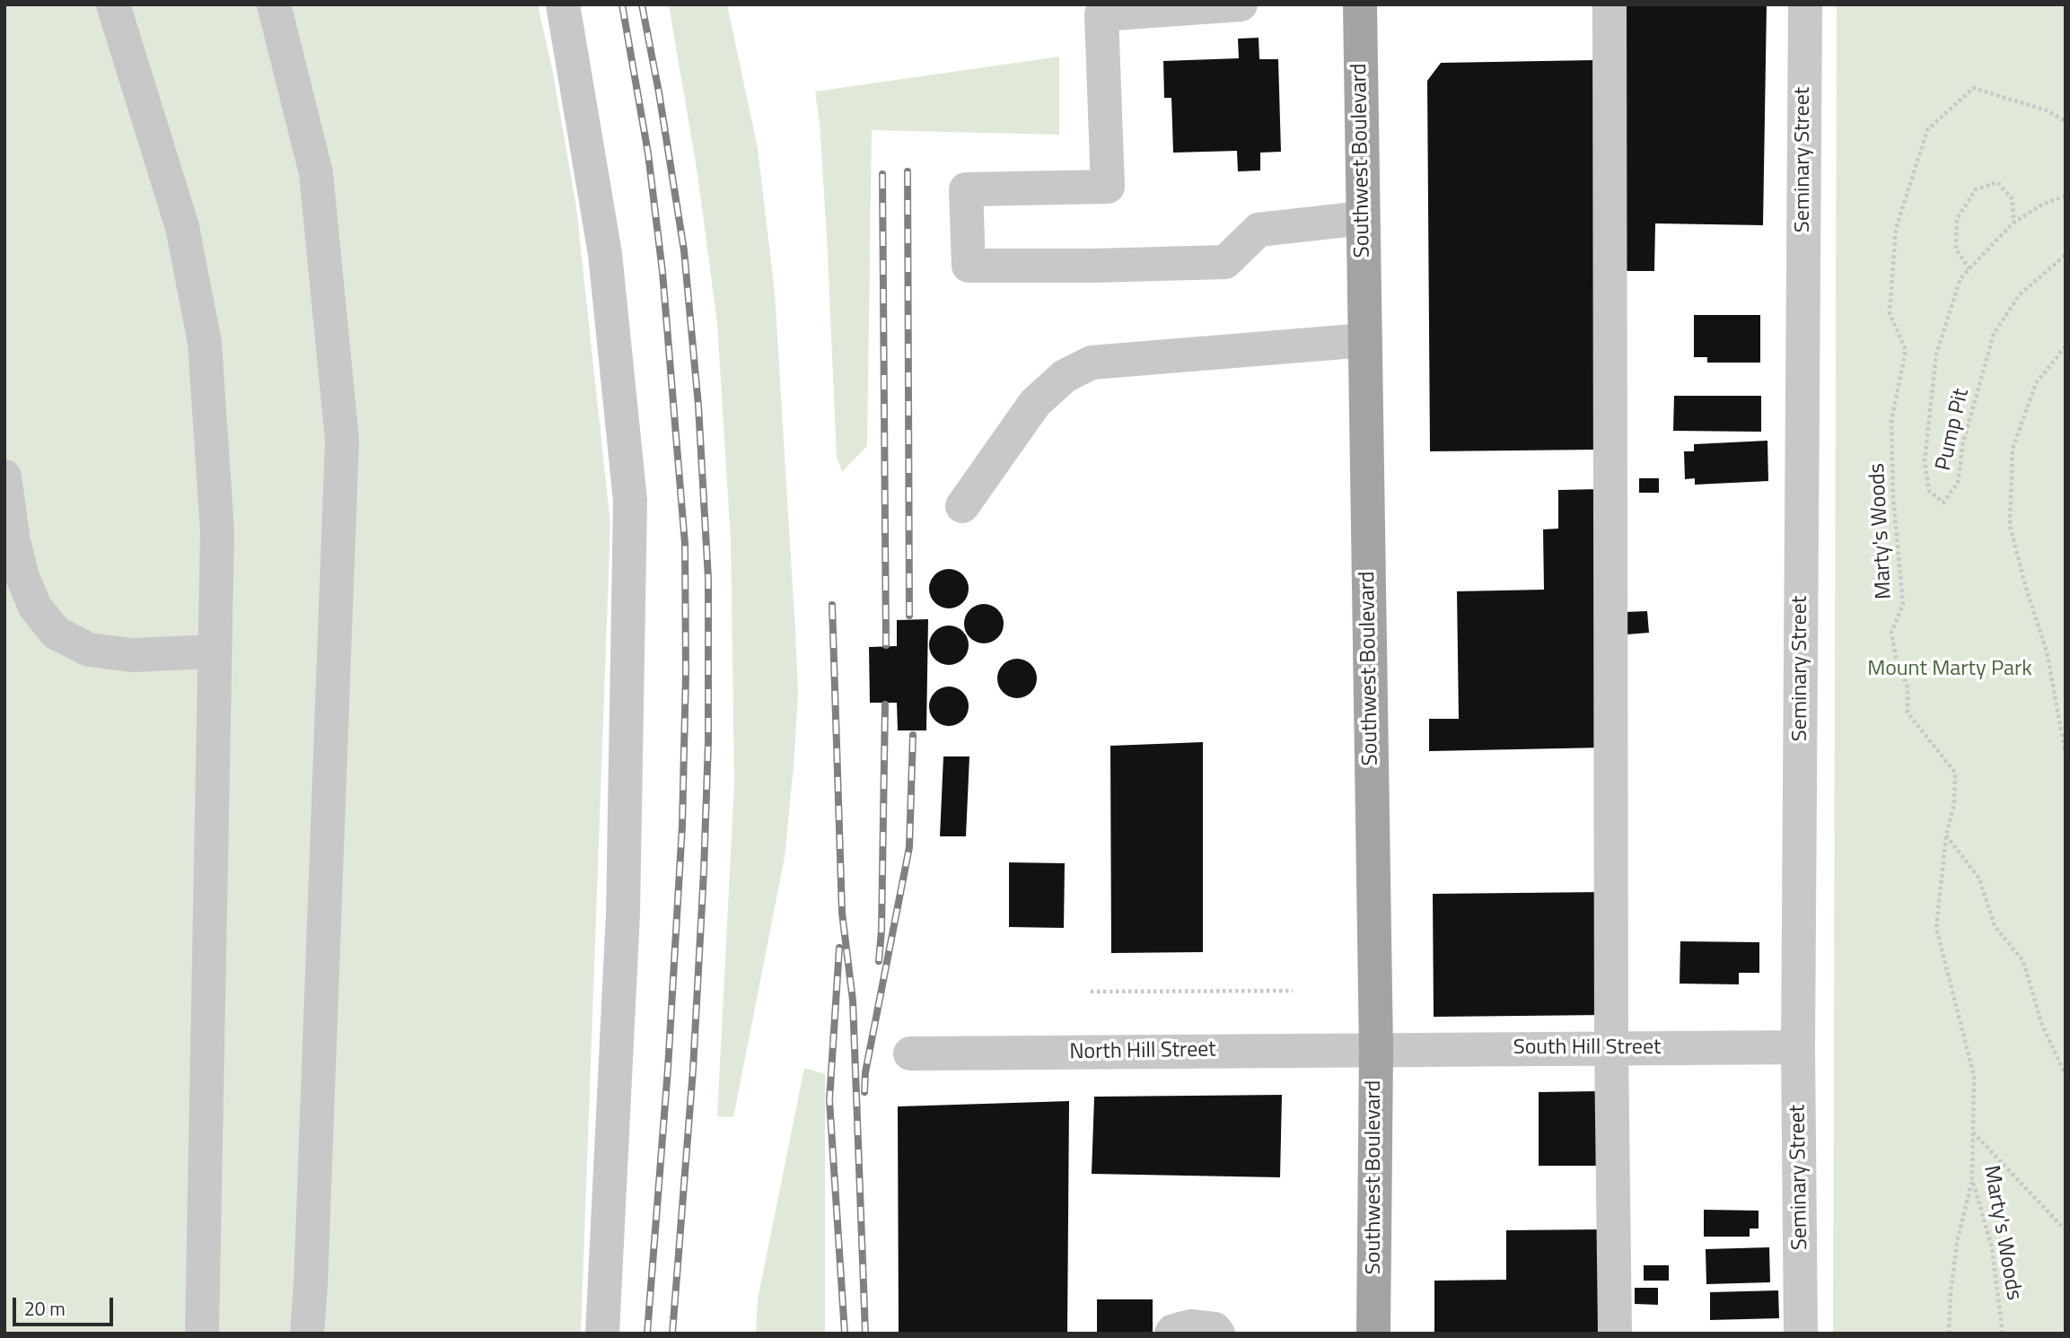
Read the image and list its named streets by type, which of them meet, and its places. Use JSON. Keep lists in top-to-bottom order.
{
  "streets": {
    "main road": ["Southwest Boulevard"],
    "street": ["Seminary Street", "South Hill Street", "North Hill Street"],
    "path": ["Pump Pit", "Marty's Woods"]
  },
  "crossings": [
    ["Seminary Street", "South Hill Street"],
    ["Southwest Boulevard", "South Hill Street"],
    ["Southwest Boulevard", "North Hill Street"],
    ["South Hill Street", "North Hill Street"]
  ],
  "parks": ["Mount Marty Park"],
  "scale_bar": "20 m"
}
